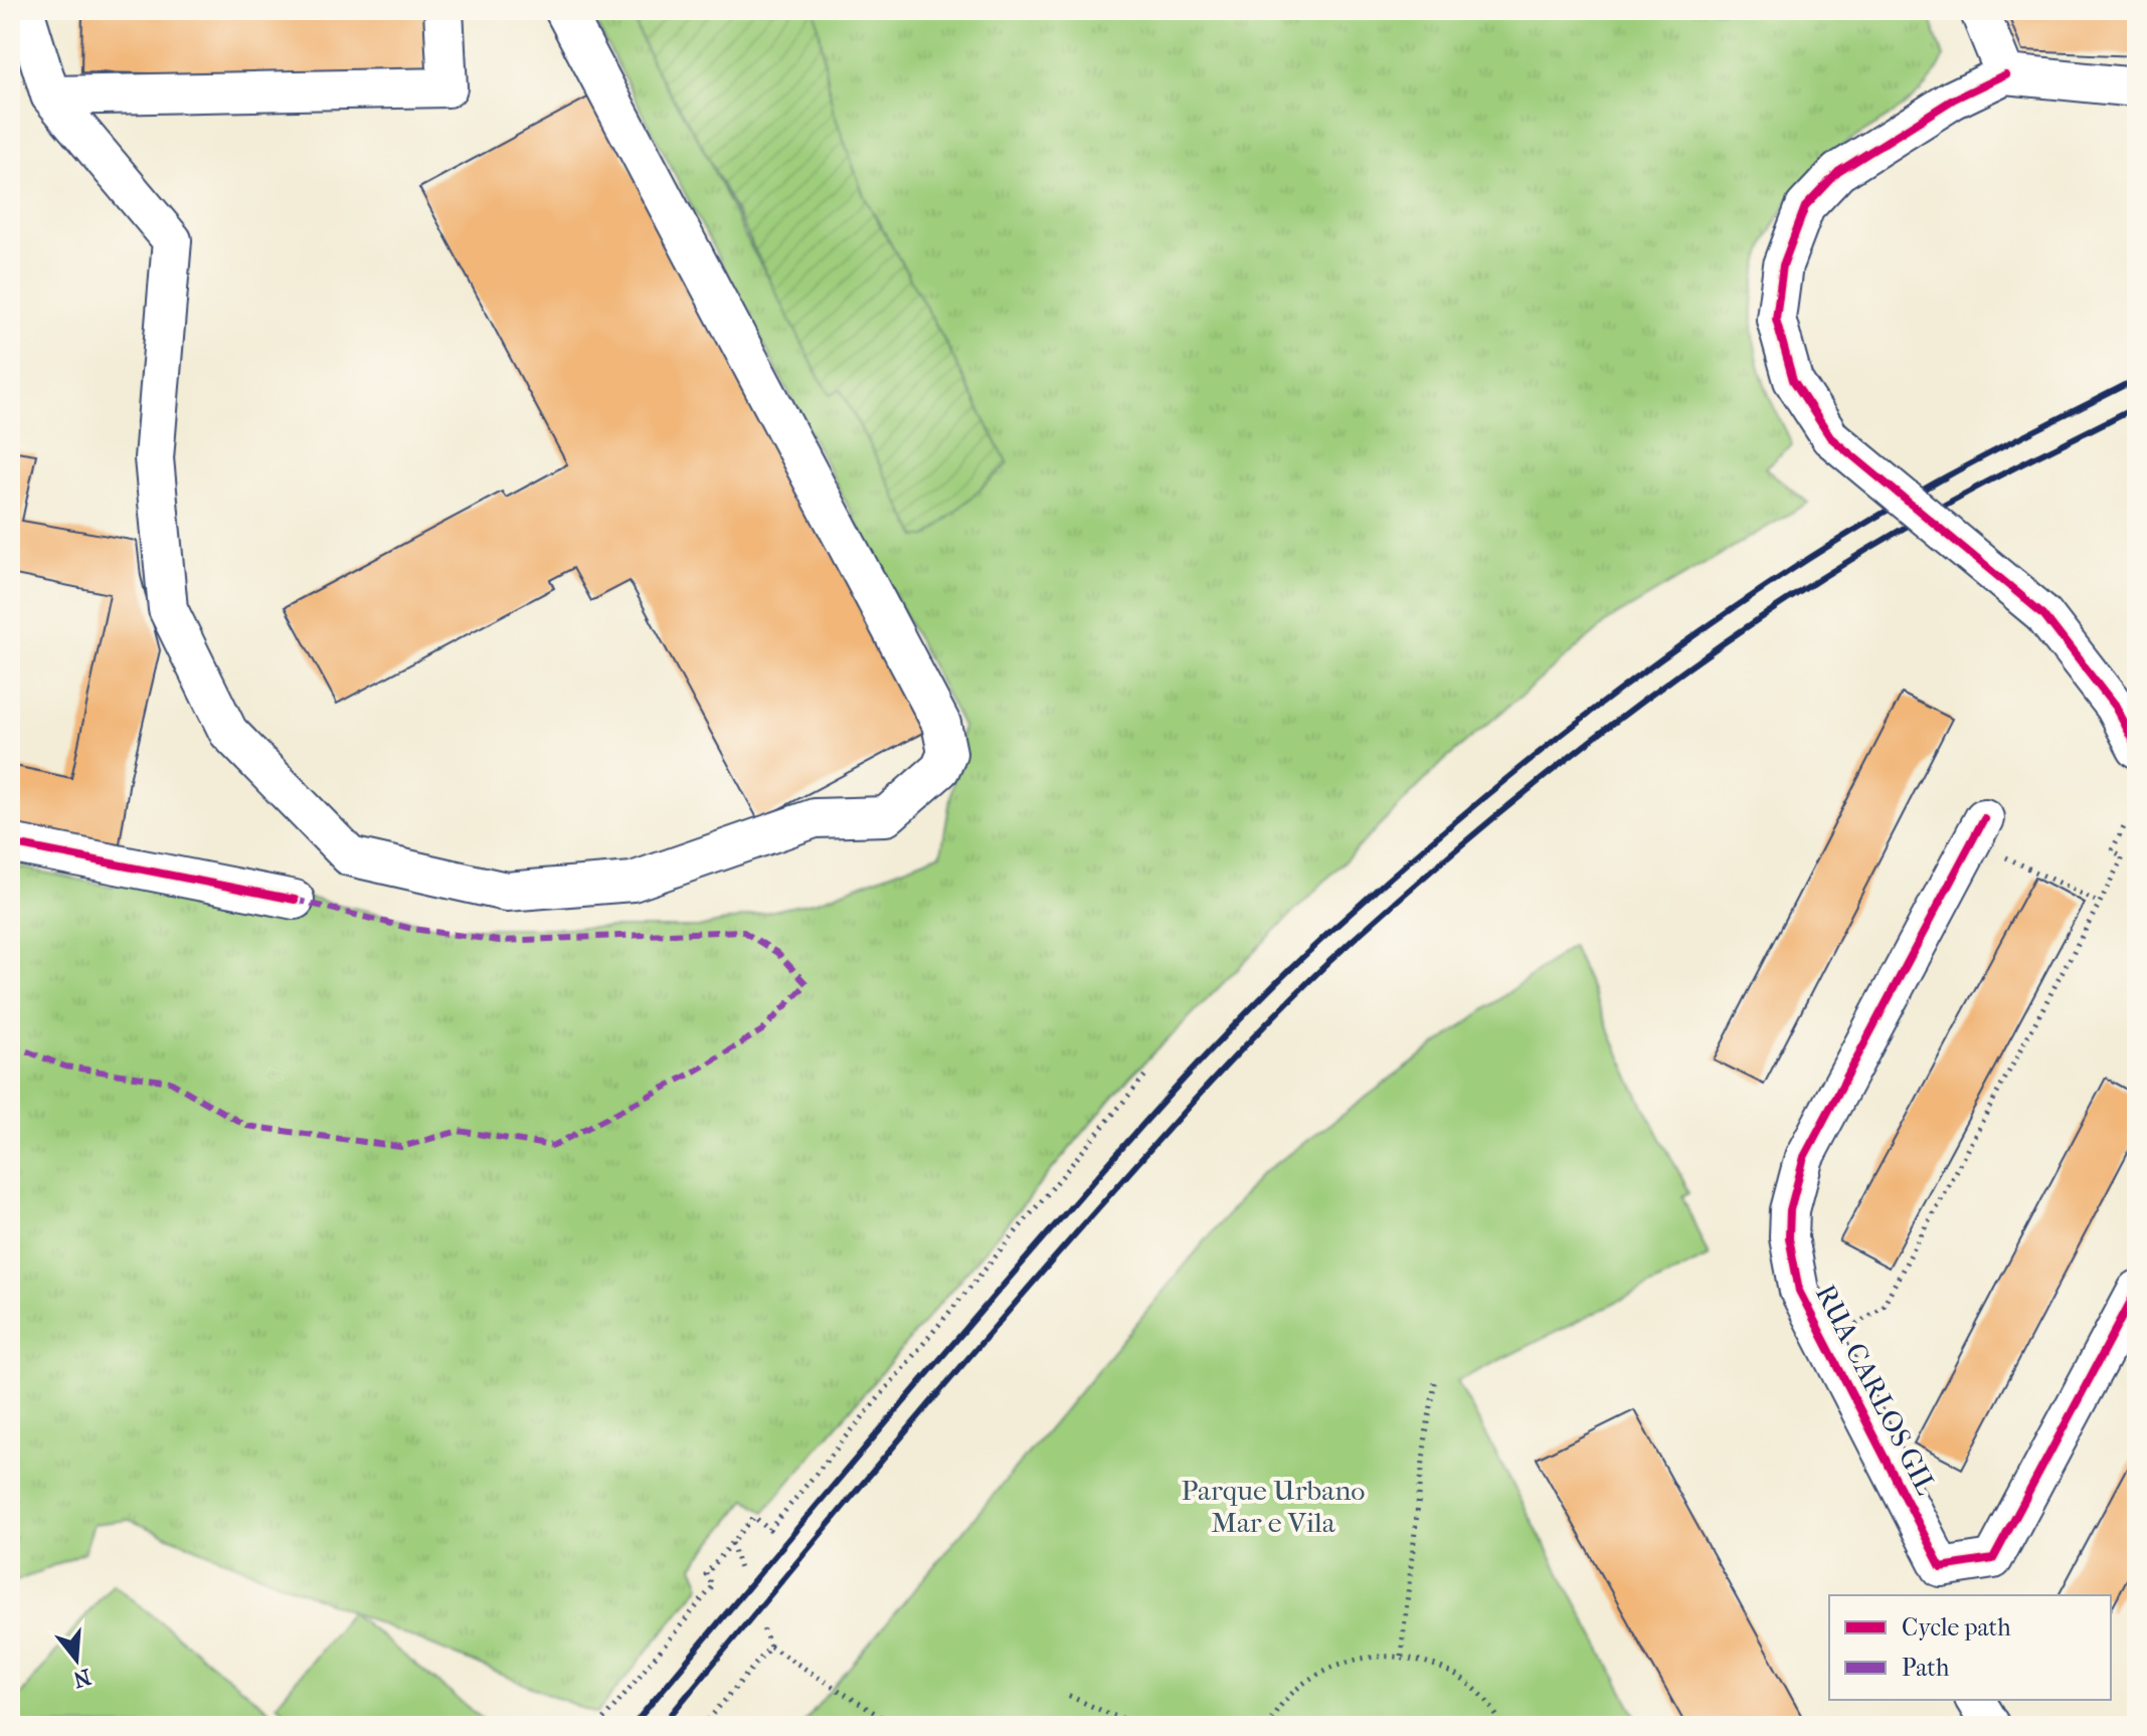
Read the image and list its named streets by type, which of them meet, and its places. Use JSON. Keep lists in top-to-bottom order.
{
  "streets": {
    "street": ["RUA CARLOS GIL"]
  },
  "parks": ["Parque Urbano Mar e Vila"],
  "legend": ["Cycle path", "Path"],
  "north": "bottom"
}
